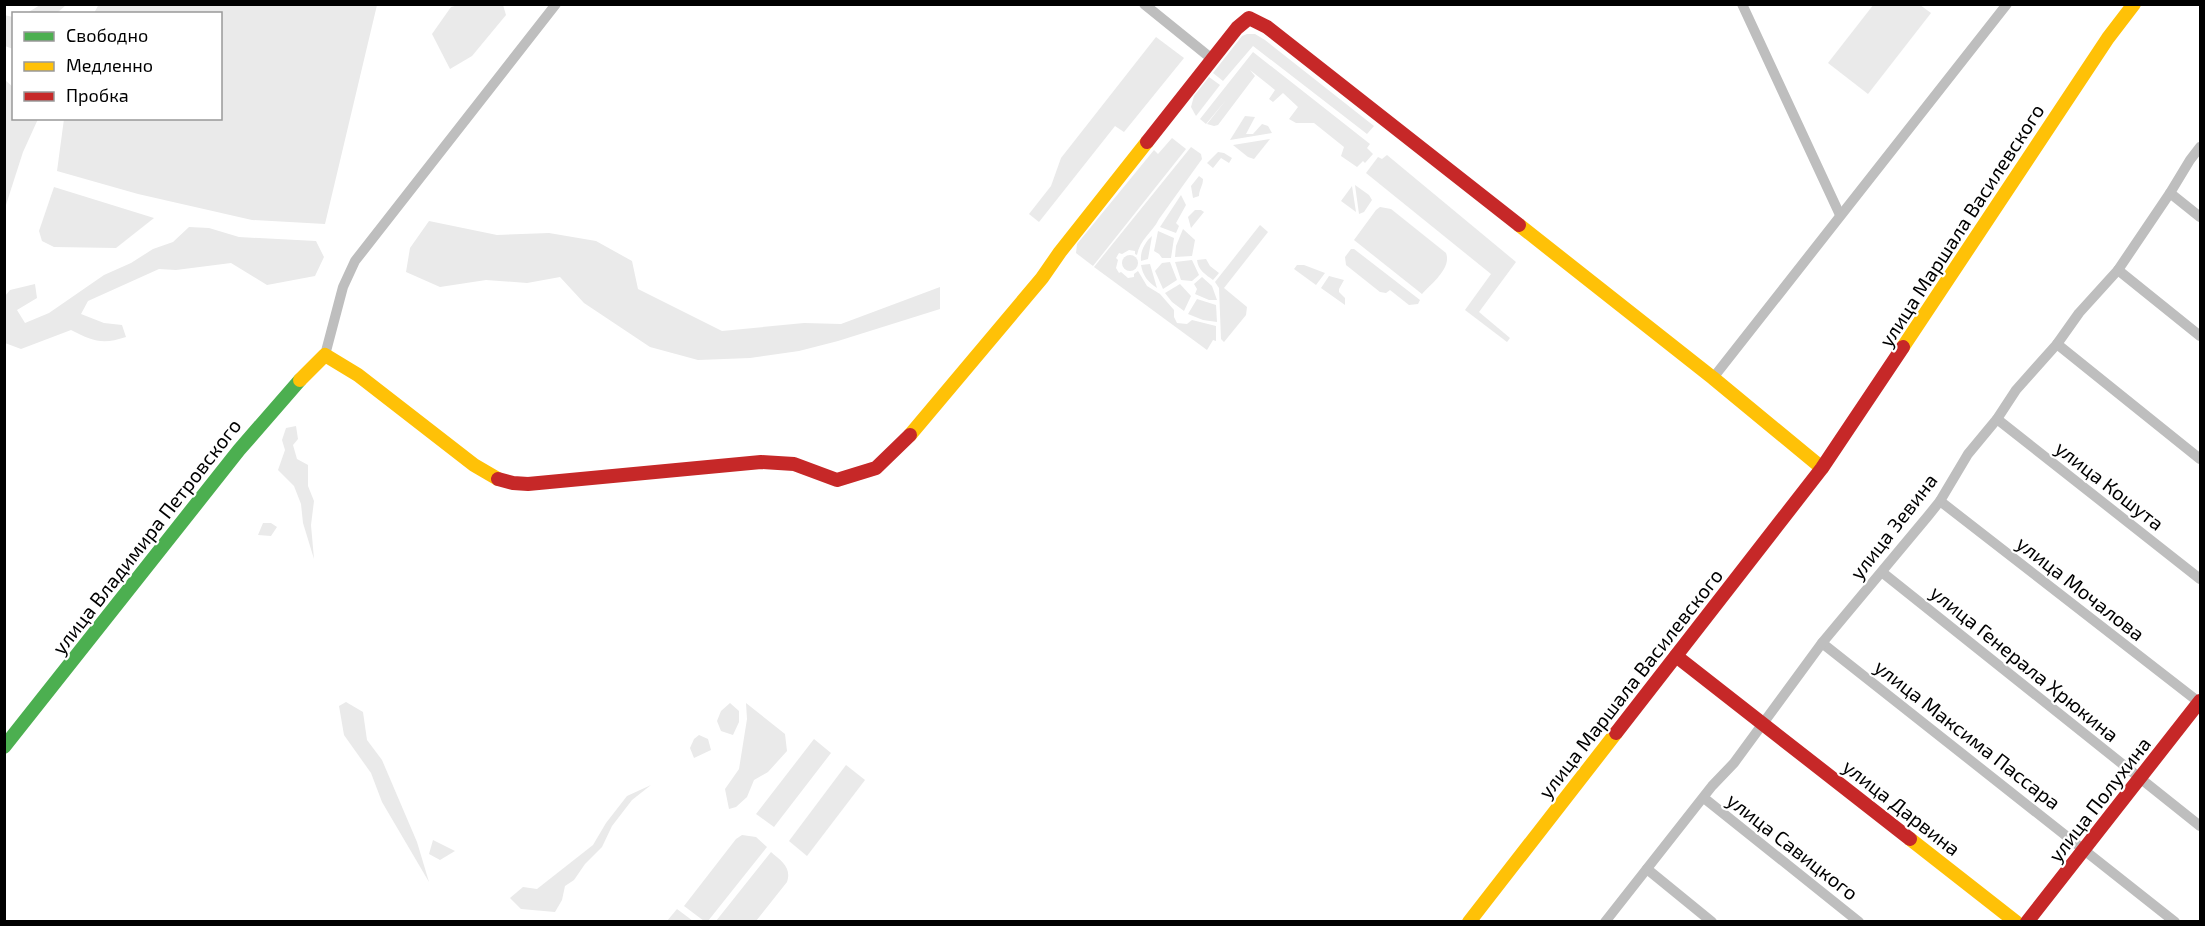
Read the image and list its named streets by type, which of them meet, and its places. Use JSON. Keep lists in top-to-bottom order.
{
  "streets": {
    "street": [
      "улица Маршала Василевского",
      "улица Кошута",
      "улица Зевина",
      "улица Владимира Петровского",
      "улица Мочалова",
      "улица Генерала Хрюкина",
      "улица Максима Пассара",
      "улица Полухина",
      "улица Дарвина",
      "улица Савицкого"
    ]
  },
  "crossings": [
    ["улица Маршала Василевского", "улица Дарвина"],
    ["улица Кошута", "улица Зевина"],
    ["улица Зевина", "улица Мочалова"],
    ["улица Зевина", "улица Генерала Хрюкина"],
    ["улица Зевина", "улица Максима Пассара"],
    ["улица Зевина", "улица Дарвина"],
    ["улица Зевина", "улица Савицкого"],
    ["улица Мочалова", "улица Полухина"],
    ["улица Генерала Хрюкина", "улица Полухина"],
    ["улица Максима Пассара", "улица Полухина"]
  ],
  "legend": ["Свободно", "Медленно", "Пробка"]
}
